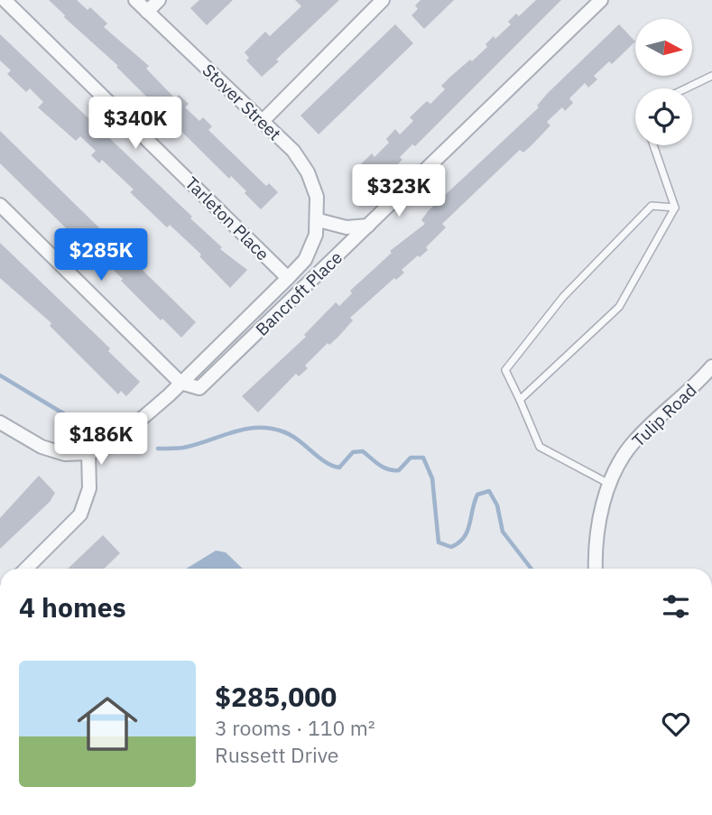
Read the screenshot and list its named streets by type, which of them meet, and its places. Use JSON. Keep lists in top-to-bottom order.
{
  "streets": {
    "street": [
      "Stover Street",
      "Tarleton Place",
      "Bancroft Place",
      "Tulip Road"
    ]
  },
  "crossings": [
    ["Stover Street", "Tarleton Place"],
    ["Stover Street", "Bancroft Place"]
  ],
  "north": "right",
  "page": {
    "price": [
      "$340K",
      "$323K",
      "$285K",
      "$186K"
    ],
    "heading": "4 homes",
    "list": [
      {
        "name": "$285,000",
        "note": "3 rooms · 110 m² · Russett Drive"
      }
    ]
  }
}
